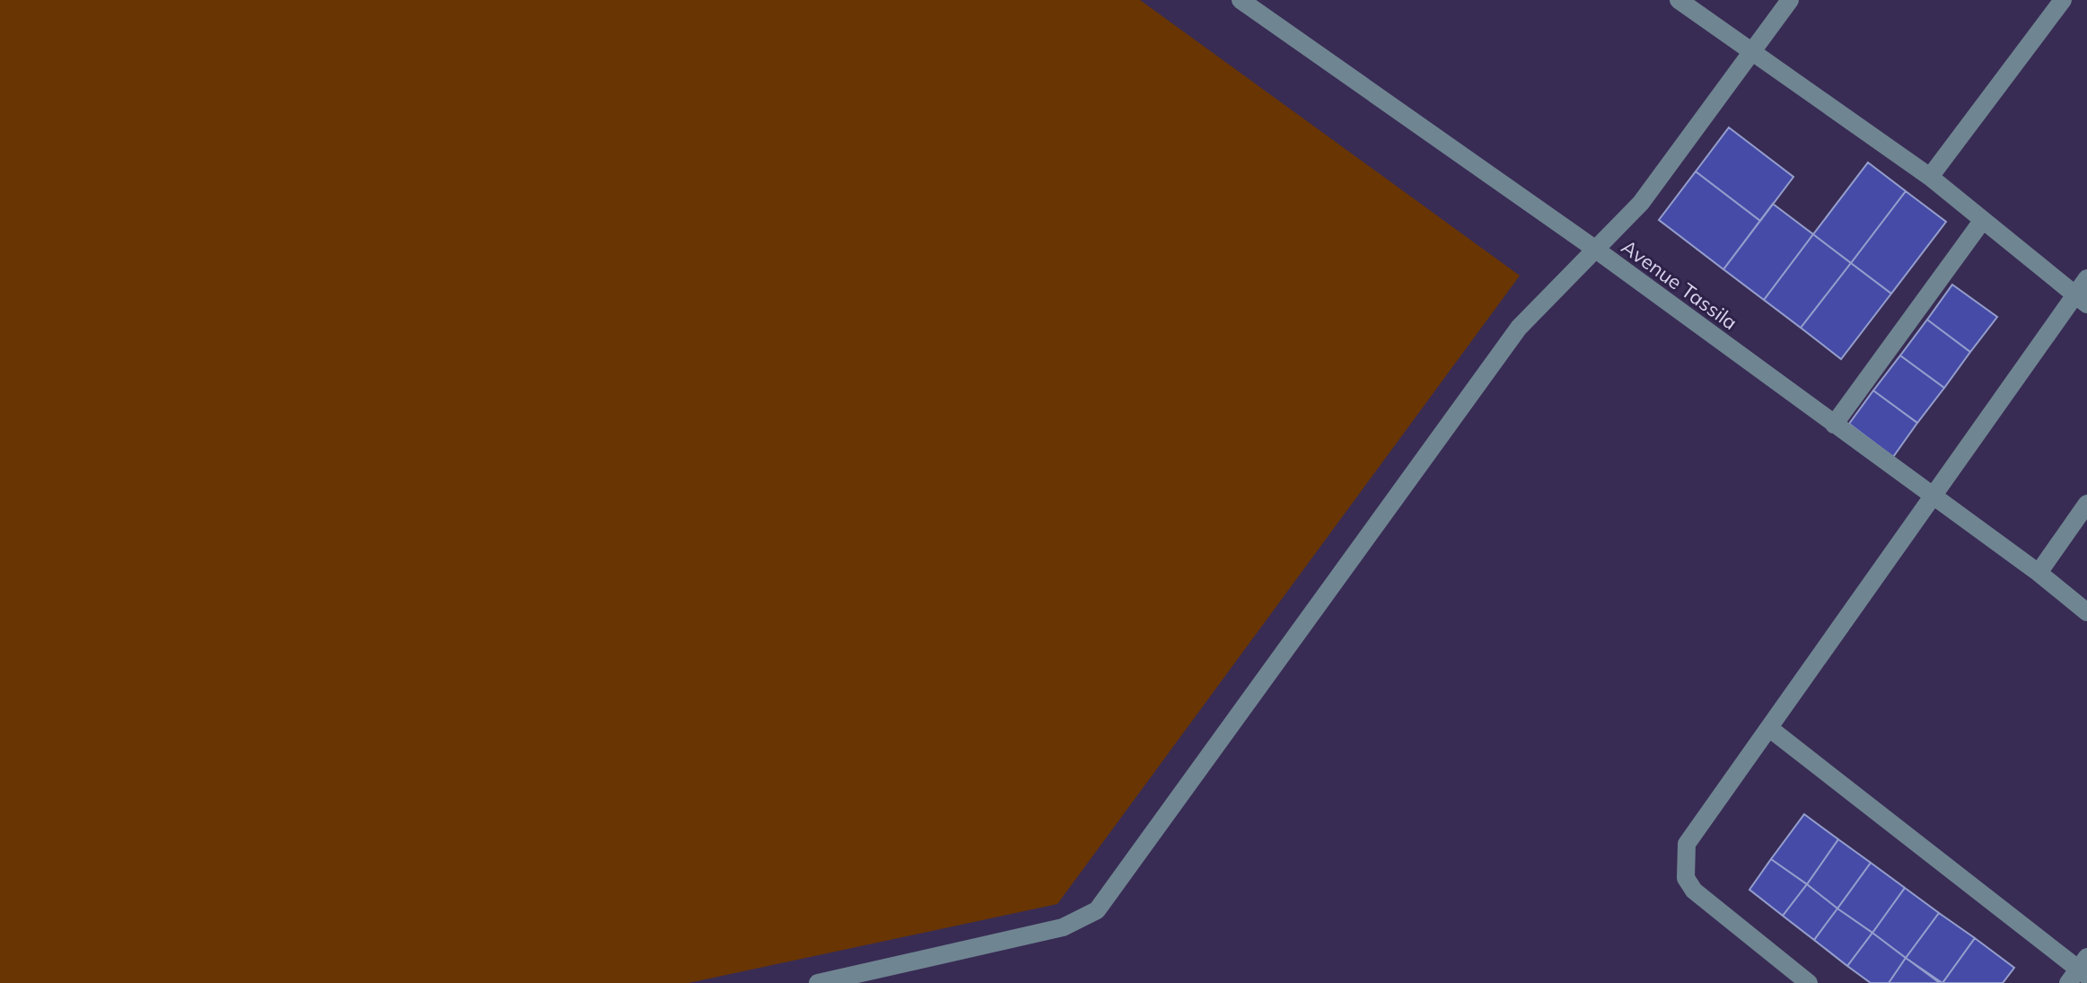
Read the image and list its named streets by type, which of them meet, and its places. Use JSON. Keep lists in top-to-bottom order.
{
  "streets": {
    "street": ["Avenue Tassila"]
  }
}
